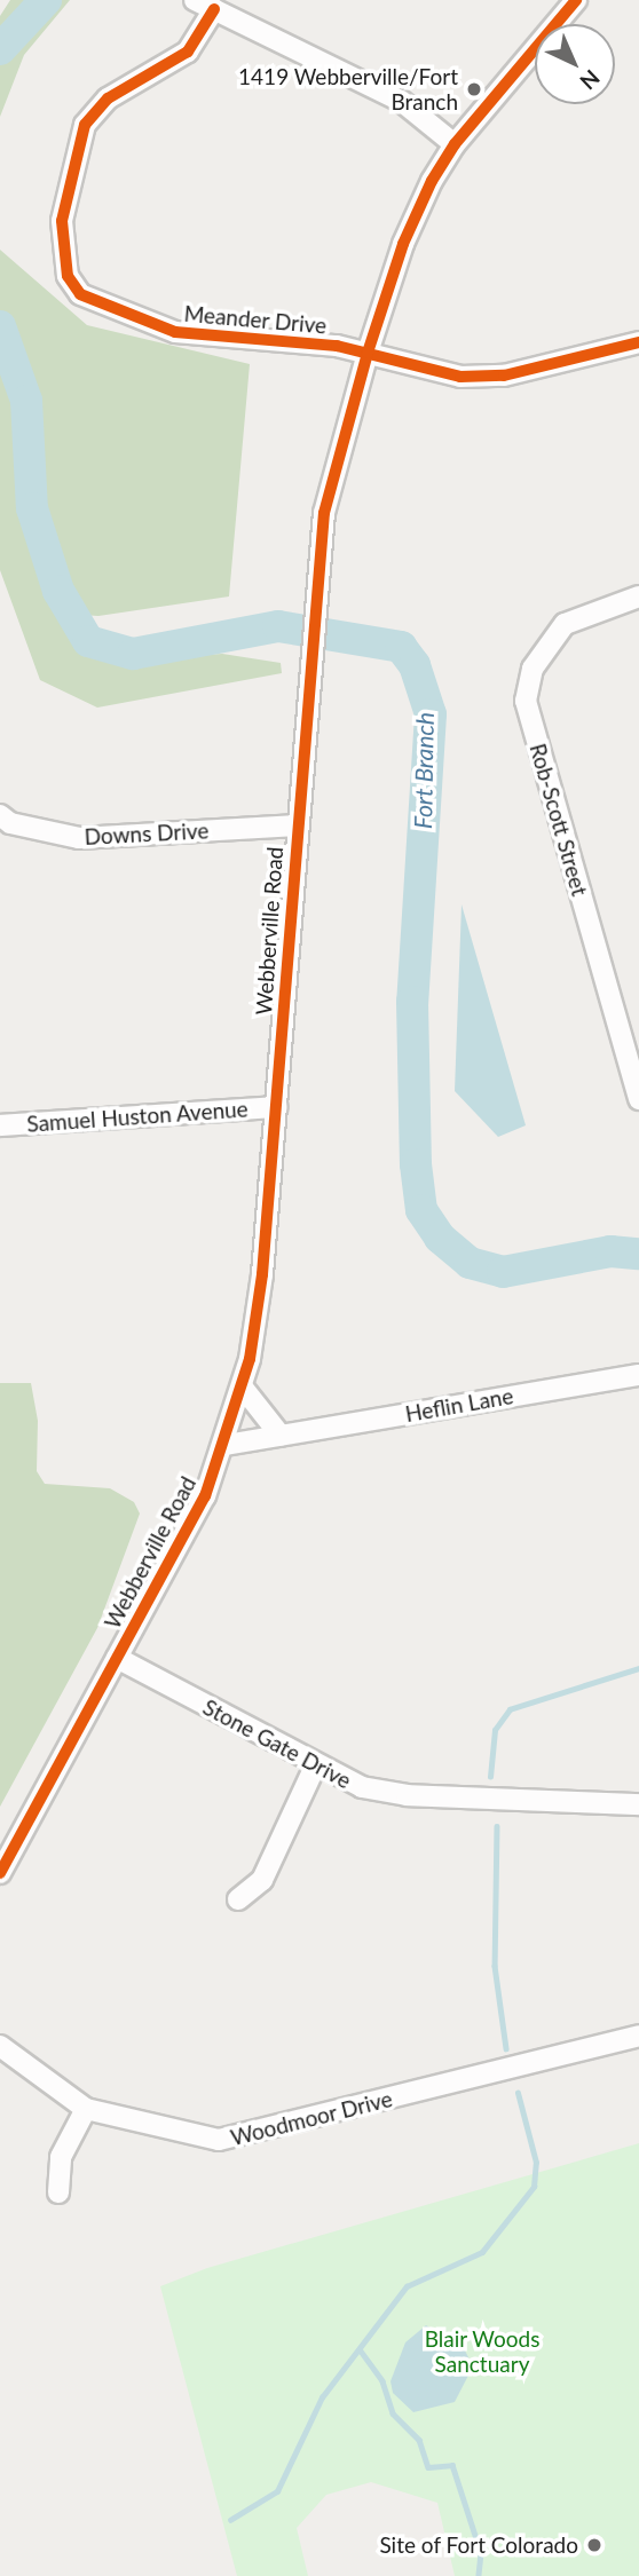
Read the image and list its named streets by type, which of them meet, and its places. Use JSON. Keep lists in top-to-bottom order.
{
  "streets": {
    "street": [
      "Meander Drive",
      "Rob-Scott Street",
      "Downs Drive",
      "Webberville Road",
      "Samuel Huston Avenue",
      "Heflin Lane",
      "Stone Gate Drive",
      "Woodmoor Drive"
    ]
  },
  "crossings": [
    ["Meander Drive", "Webberville Road"],
    ["Downs Drive", "Webberville Road"],
    ["Webberville Road", "Samuel Huston Avenue"],
    ["Webberville Road", "Heflin Lane"],
    ["Webberville Road", "Stone Gate Drive"]
  ],
  "water": ["Fort Branch"],
  "parks": ["Blair Woods Sanctuary"],
  "places": ["1419 Webberville/Fort Branch", "Site of Fort Colorado"],
  "north": "bottom right"
}
